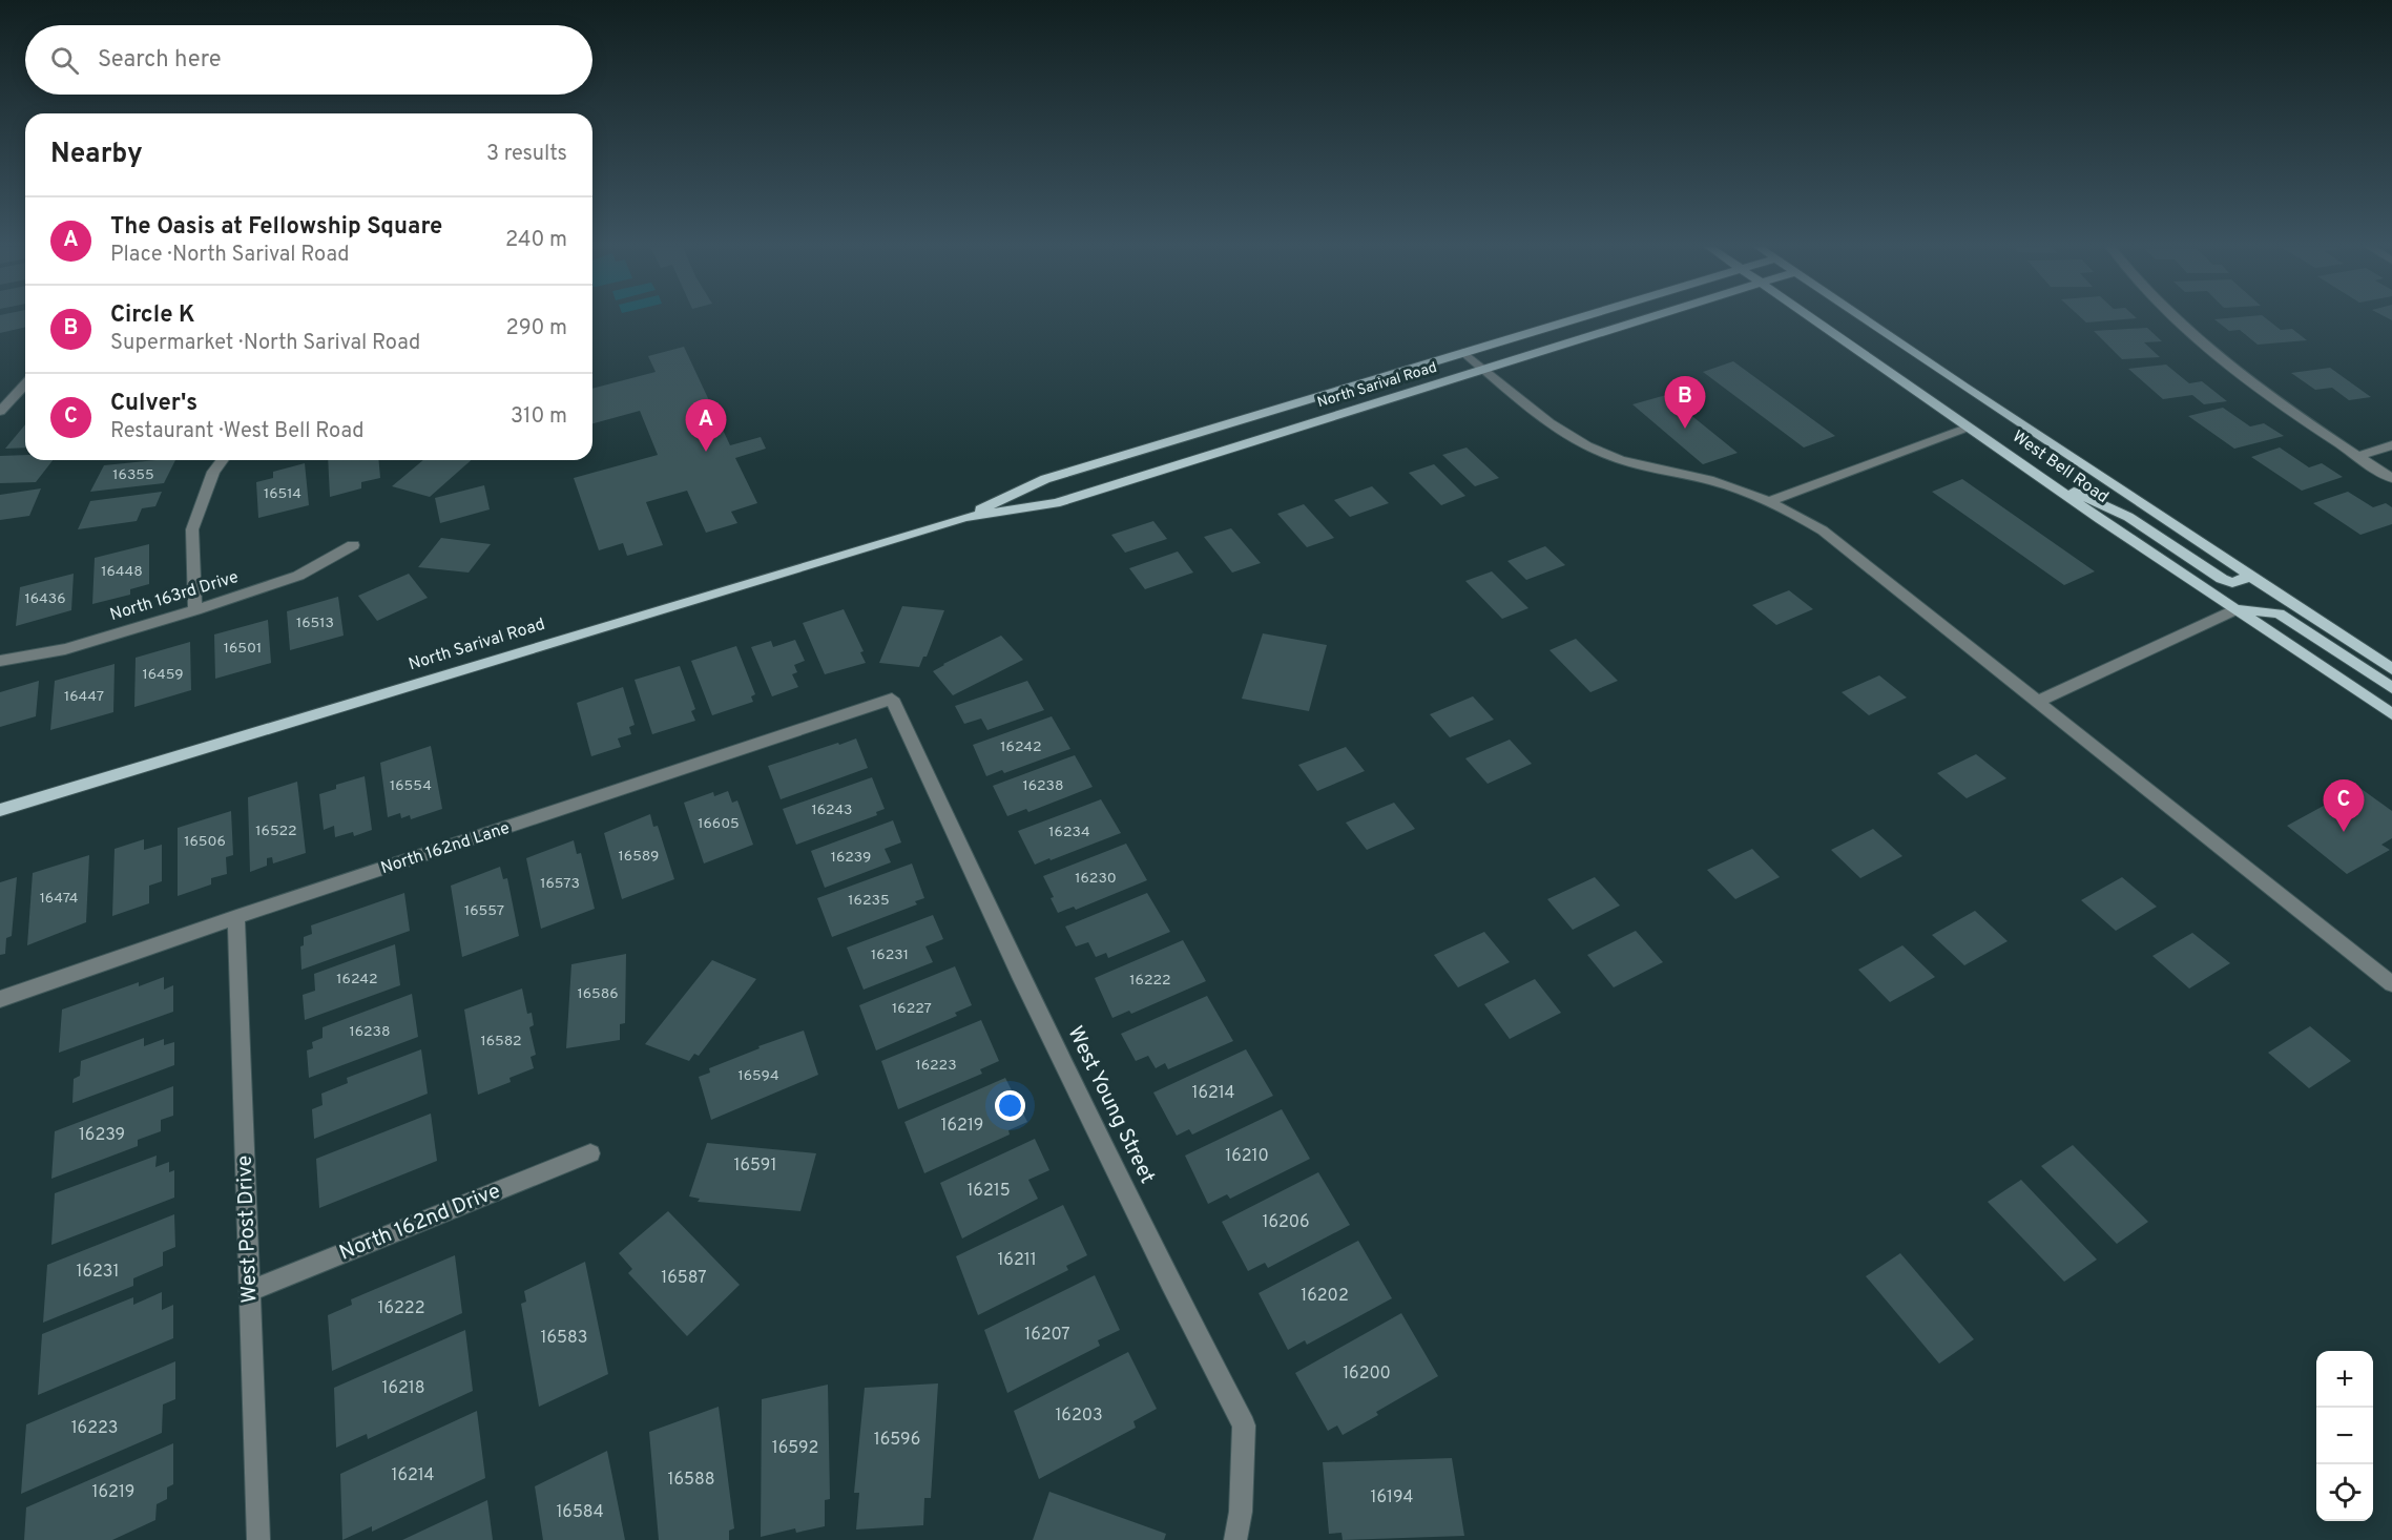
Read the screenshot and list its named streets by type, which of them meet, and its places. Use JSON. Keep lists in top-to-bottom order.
{
  "streets": {
    "main road": ["North Sarival Road", "West Bell Road"],
    "street": [
      "North 163rd Drive",
      "North 162nd Lane",
      "West Young Street",
      "North 162nd Drive",
      "West Post Drive"
    ]
  },
  "crossings": [
    ["North 162nd Lane", "West Young Street"],
    ["North 162nd Lane", "West Post Drive"],
    ["North 162nd Drive", "West Post Drive"]
  ],
  "house_numbers": [
    "16355",
    "16514",
    "16448",
    "16436",
    "16513",
    "16501",
    "16459",
    "16447",
    "16242",
    "16554",
    "16238",
    "16243",
    "16605",
    "16522",
    "16234",
    "16506",
    "16589",
    "16239",
    "16230",
    "16573",
    "16474",
    "16235",
    "16557",
    "16231",
    "16242",
    "16222",
    "16586",
    "16227",
    "16238",
    "16582",
    "16223",
    "16594",
    "16214",
    "16219",
    "16239",
    "16210",
    "16591",
    "16215",
    "16206",
    "16211",
    "16231",
    "16587",
    "16202",
    "16222",
    "16207",
    "16583",
    "16200",
    "16218",
    "16203",
    "16223",
    "16596",
    "16592",
    "16214",
    "16588",
    "16219",
    "16194",
    "16584"
  ],
  "page": {
    "search": "Search here",
    "heading": ["Nearby", "3 results"],
    "list": [
      {
        "mark": "A",
        "name": "The Oasis at Fellowship Square",
        "note": "Place · North Sarival Road",
        "value": "240 m"
      },
      {
        "mark": "B",
        "name": "Circle K",
        "note": "Supermarket · North Sarival Road",
        "value": "290 m"
      },
      {
        "mark": "C",
        "name": "Culver's",
        "note": "Restaurant · West Bell Road",
        "value": "310 m"
      }
    ],
    "pins": ["B", "A", "C"],
    "map_buttons": ["+", "−"]
  }
}
